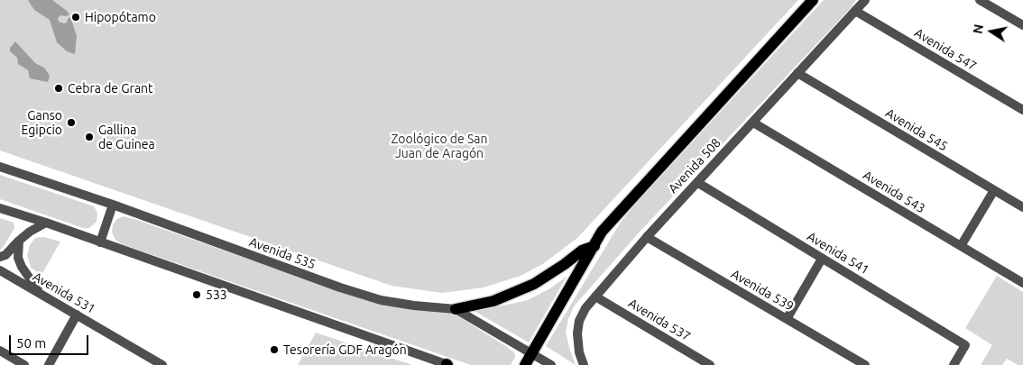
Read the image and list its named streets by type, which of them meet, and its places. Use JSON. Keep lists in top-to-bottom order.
{
  "streets": {
    "main road": ["Avenida 508"],
    "street": [
      "Avenida 547",
      "Avenida 545",
      "Avenida 543",
      "Avenida 535",
      "Avenida 541",
      "Avenida 539",
      "Avenida 531",
      "Avenida 537"
    ]
  },
  "crossings": [
    ["Avenida 547", "Avenida 508"],
    ["Avenida 545", "Avenida 508"],
    ["Avenida 508", "Avenida 543"],
    ["Avenida 508", "Avenida 535"],
    ["Avenida 508", "Avenida 541"],
    ["Avenida 508", "Avenida 539"],
    ["Avenida 508", "Avenida 537"]
  ],
  "parks": ["Zoológico de San Juan de Aragón"],
  "places": [
    "Hipopótamo",
    "Cebra de Grant",
    "Ganso Egipcio",
    "Gallina de Guinea",
    "533",
    "Tesorería GDF Aragón"
  ],
  "scale_bar": "50 m",
  "north": "left"
}
